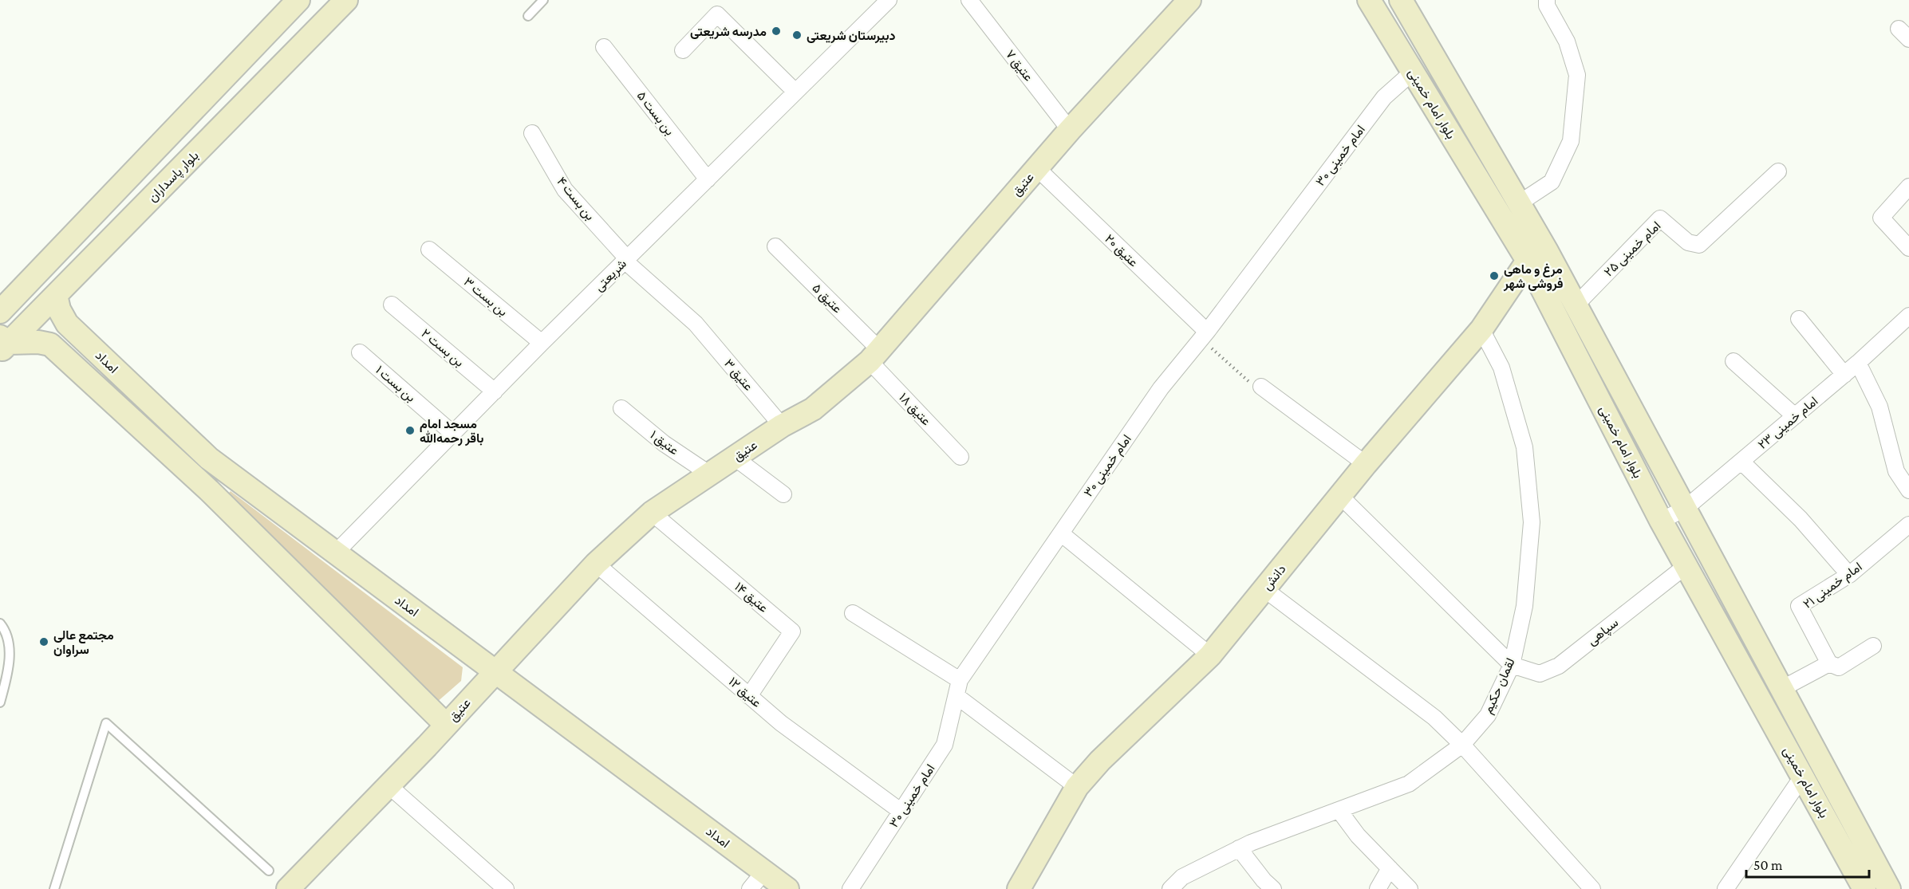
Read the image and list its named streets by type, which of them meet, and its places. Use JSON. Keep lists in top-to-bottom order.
{
  "streets": {
    "street": [
      "عتیق ۷",
      "بلوار امام خمینی",
      "بن بست ۵",
      "امام خمینی ۳۰",
      "بلوار پاسداران",
      "عتیق",
      "بن بست ۴",
      "امام خمینی ۲۵",
      "عتیق ۲۰",
      "شریعتی",
      "بن بست ۳",
      "عتیق ۵",
      "بن بست ۲",
      "امداد",
      "عتیق ۳",
      "بن بست ۱",
      "عتیق ۱۸",
      "امام خمینی ۲۳",
      "عتیق ۱",
      "دانش",
      "امام خمینی ۲۱",
      "عتیق ۱۴",
      "سپاهی",
      "لقمان حکیم",
      "عتیق ۱۲"
    ]
  },
  "crossings": [
    ["عتیق ۷", "عتیق"],
    ["بلوار امام خمینی", "امام خمینی ۳۰"],
    ["بلوار امام خمینی", "امام خمینی ۲۵"],
    ["بلوار امام خمینی", "امام خمینی ۲۳"],
    ["بلوار امام خمینی", "دانش"],
    ["بلوار امام خمینی", "سپاهی"],
    ["بن بست ۵", "شریعتی"],
    ["امام خمینی ۳۰", "عتیق ۲۰"],
    ["امام خمینی ۳۰", "عتیق ۱۲"],
    ["بلوار پاسداران", "امداد"],
    ["عتیق", "عتیق ۲۰"],
    ["عتیق", "عتیق ۵"],
    ["عتیق", "امداد"],
    ["عتیق", "عتیق ۳"],
    ["عتیق", "عتیق ۱۸"],
    ["عتیق", "عتیق ۱"],
    ["عتیق", "عتیق ۱۴"],
    ["عتیق", "عتیق ۱۲"],
    ["بن بست ۴", "شریعتی"],
    ["بن بست ۴", "عتیق ۳"],
    ["شریعتی", "بن بست ۳"],
    ["شریعتی", "بن بست ۲"],
    ["شریعتی", "امداد"],
    ["شریعتی", "بن بست ۱"],
    ["عتیق ۵", "عتیق ۱۸"],
    ["دانش", "لقمان حکیم"],
    ["عتیق ۱۴", "عتیق ۱۲"],
    ["سپاهی", "لقمان حکیم"]
  ],
  "places": [
    "مدرسه شریعتی",
    "دبیرستان شریعتی",
    "مرغ و ماهی فروشی شهر",
    "مسجد امام باقر رحمه‌الله",
    "مجتمع عالی سراوان"
  ],
  "scale_bar": "50 m"
}
